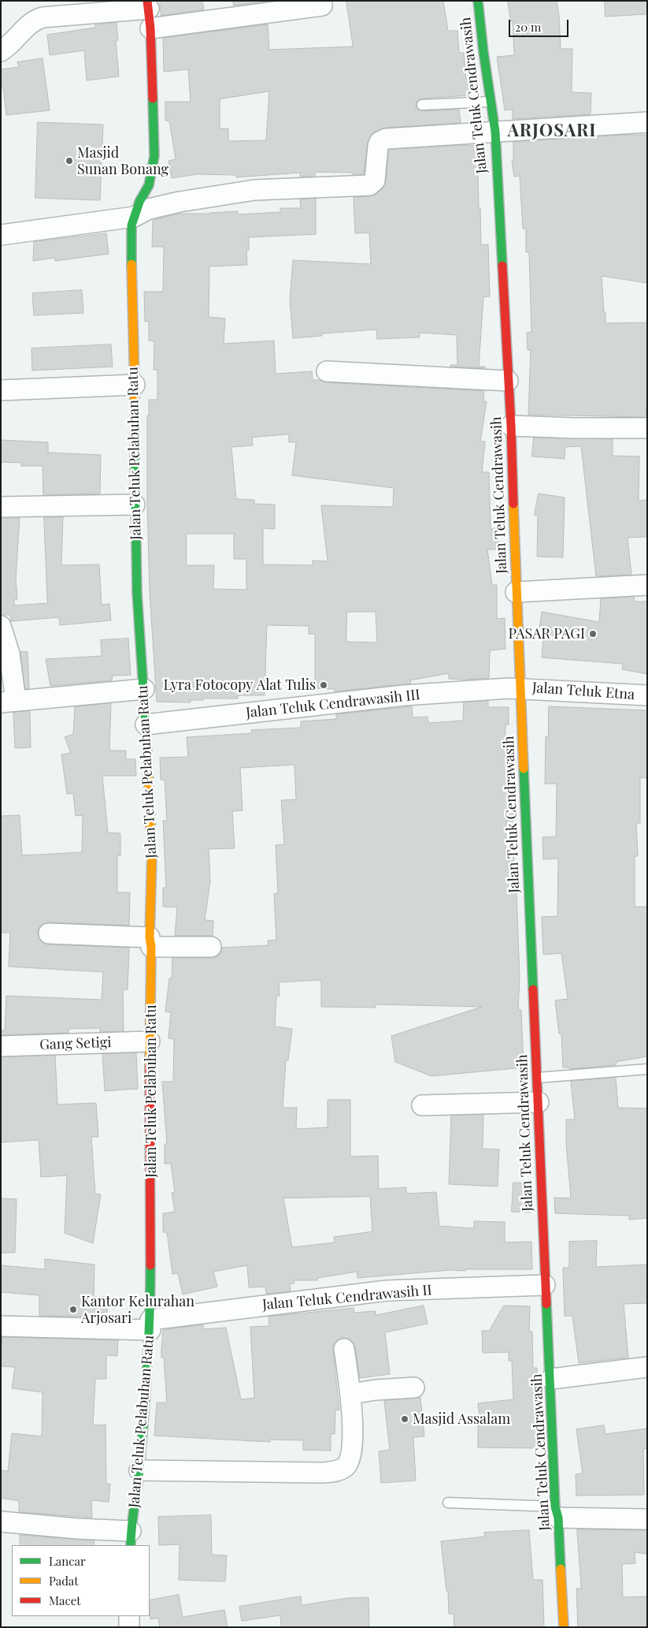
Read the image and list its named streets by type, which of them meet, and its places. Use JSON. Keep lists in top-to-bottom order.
{
  "streets": {
    "street": [
      "Jalan Teluk Cendrawasih",
      "Jalan Teluk Pelabuhan Ratu",
      "Jalan Teluk Etna",
      "Jalan Teluk Cendrawasih III",
      "Gang Setigi",
      "Jalan Teluk Cendrawasih II"
    ]
  },
  "crossings": [
    ["Jalan Teluk Cendrawasih", "Jalan Teluk Etna"],
    ["Jalan Teluk Cendrawasih", "Jalan Teluk Cendrawasih III"],
    ["Jalan Teluk Cendrawasih", "Jalan Teluk Cendrawasih II"],
    ["Jalan Teluk Pelabuhan Ratu", "Jalan Teluk Cendrawasih III"],
    ["Jalan Teluk Pelabuhan Ratu", "Gang Setigi"],
    ["Jalan Teluk Pelabuhan Ratu", "Jalan Teluk Cendrawasih II"],
    ["Jalan Teluk Etna", "Jalan Teluk Cendrawasih III"]
  ],
  "districts": ["ARJOSARI"],
  "places": [
    "Masjid Sunan Bonang",
    "PASAR PAGI",
    "Lyra Fotocopy Alat Tulis",
    "Kantor Kelurahan Arjosari",
    "Masjid Assalam"
  ],
  "legend": ["Lancar", "Padat", "Macet"],
  "scale_bar": "20 m"
}
